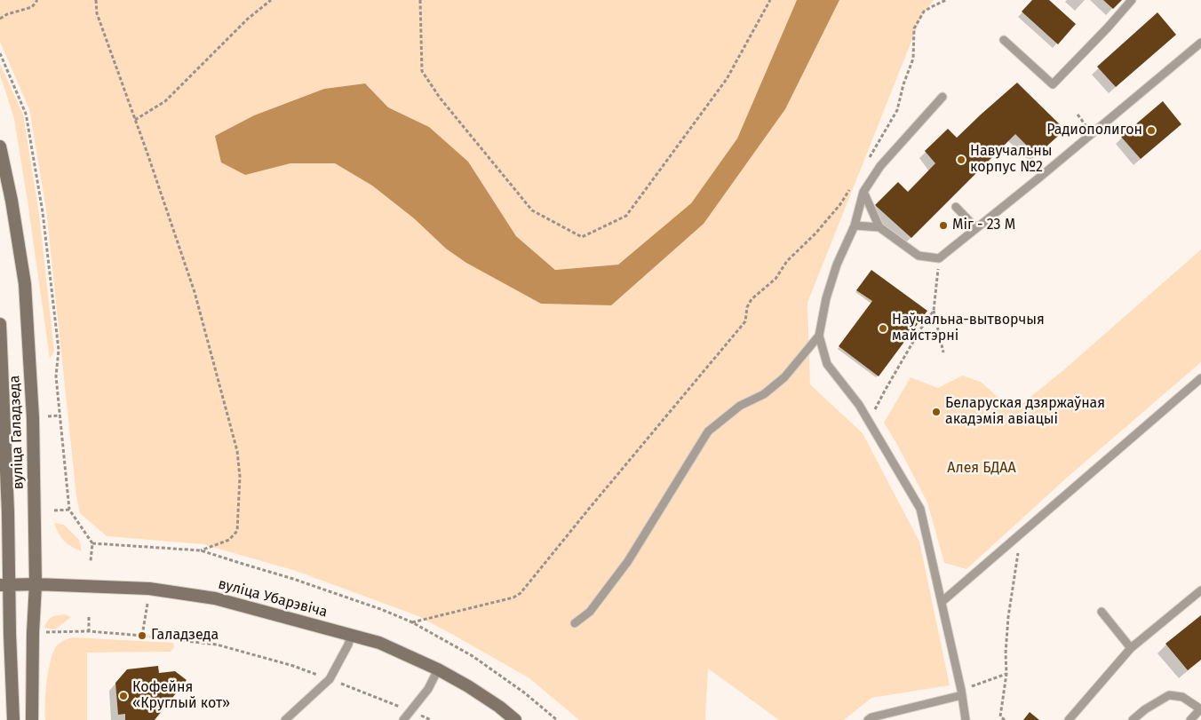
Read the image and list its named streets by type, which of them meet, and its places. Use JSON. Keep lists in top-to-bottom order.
{
  "streets": {
    "main road": ["вуліца Галадзеда", "вуліца Убарэвіча"]
  },
  "crossings": [
    ["вуліца Галадзеда", "вуліца Убарэвіча"]
  ],
  "parks": ["Алея БДАА"],
  "places": [
    "Радиополигон",
    "Навучальны корпус №2",
    "Міг - 23 М",
    "Наўчальна-вытворчыя майстэрні",
    "Беларуская дзяржаўная акадэмія авіацыі",
    "Галадзеда",
    "Кофейня «Круглый кот»"
  ]
}
